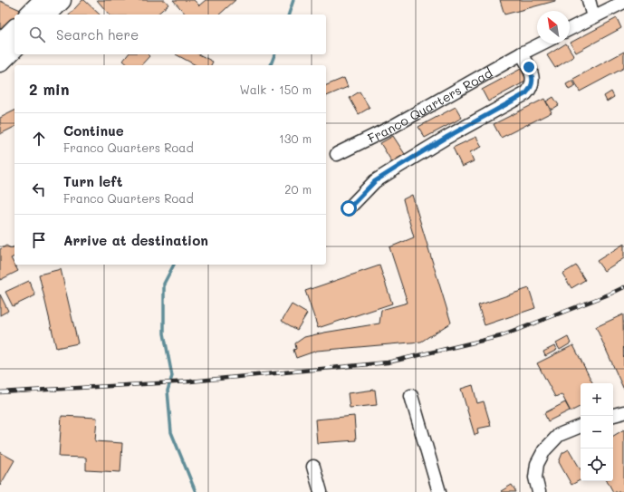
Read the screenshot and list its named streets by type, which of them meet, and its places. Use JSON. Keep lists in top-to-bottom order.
{
  "streets": {
    "street": ["Franco Quarters Road"]
  },
  "north": "top left",
  "page": {
    "search": "Search here",
    "heading": ["2 min", "Walk · 150 m"],
    "list": [
      ["Continue", "Franco Quarters Road", "130 m"],
      ["Turn left", "Franco Quarters Road", "20 m"],
      "Arrive at destination"
    ],
    "map_buttons": ["+", "−"]
  }
}
